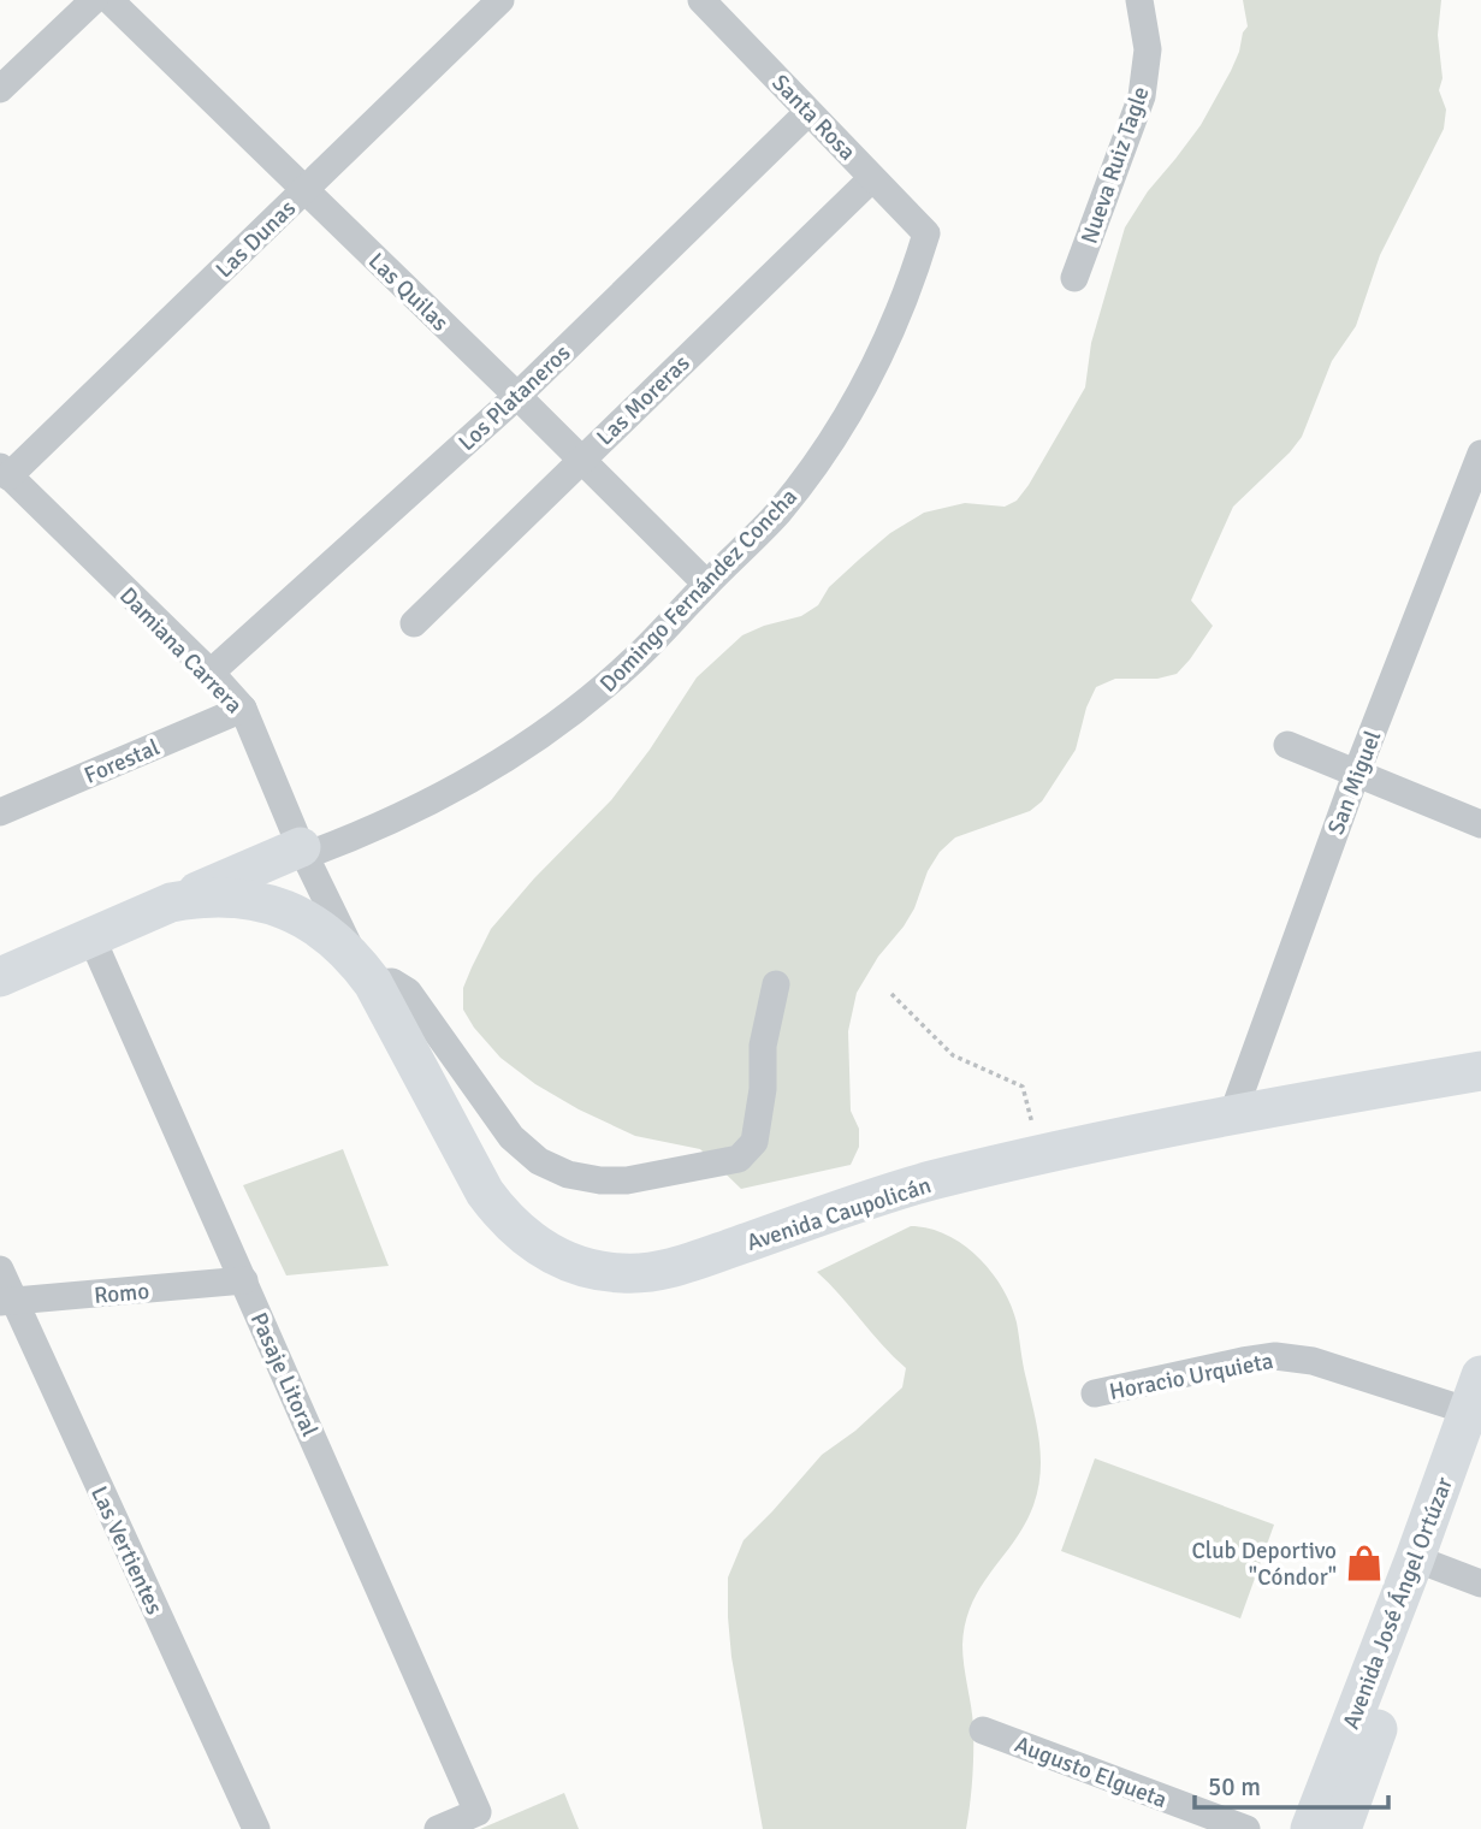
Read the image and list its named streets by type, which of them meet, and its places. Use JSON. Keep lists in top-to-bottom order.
{
  "streets": {
    "main road": ["Avenida Caupolicán", "Avenida José Ángel Ortúzar"],
    "street": [
      "Santa Rosa",
      "Nueva Ruiz Tagle",
      "Las Dunas",
      "Las Quilas",
      "Los Plataneros",
      "Las Moreras",
      "Domingo Fernández Concha",
      "Damiana Carrera",
      "Forestal",
      "San Miguel",
      "Romo",
      "Pasaje Litoral",
      "Horacio Urquieta",
      "Las Vertientes",
      "Augusto Elgueta"
    ]
  },
  "crossings": [
    ["Santa Rosa", "Los Plataneros"],
    ["Santa Rosa", "Las Moreras"],
    ["Santa Rosa", "Domingo Fernández Concha"],
    ["Las Dunas", "Las Quilas"],
    ["Las Dunas", "Damiana Carrera"],
    ["Las Quilas", "Los Plataneros"],
    ["Las Quilas", "Las Moreras"],
    ["Las Quilas", "Domingo Fernández Concha"],
    ["Los Plataneros", "Damiana Carrera"],
    ["Domingo Fernández Concha", "Damiana Carrera"],
    ["Damiana Carrera", "Forestal"],
    ["Damiana Carrera", "Avenida Caupolicán"],
    ["San Miguel", "Avenida Caupolicán"],
    ["Romo", "Pasaje Litoral"],
    ["Romo", "Las Vertientes"],
    ["Horacio Urquieta", "Avenida José Ángel Ortúzar"]
  ],
  "places": {
    "shop": ["Club Deportivo \"Cóndor\""]
  },
  "scale_bar": "50 m"
}
